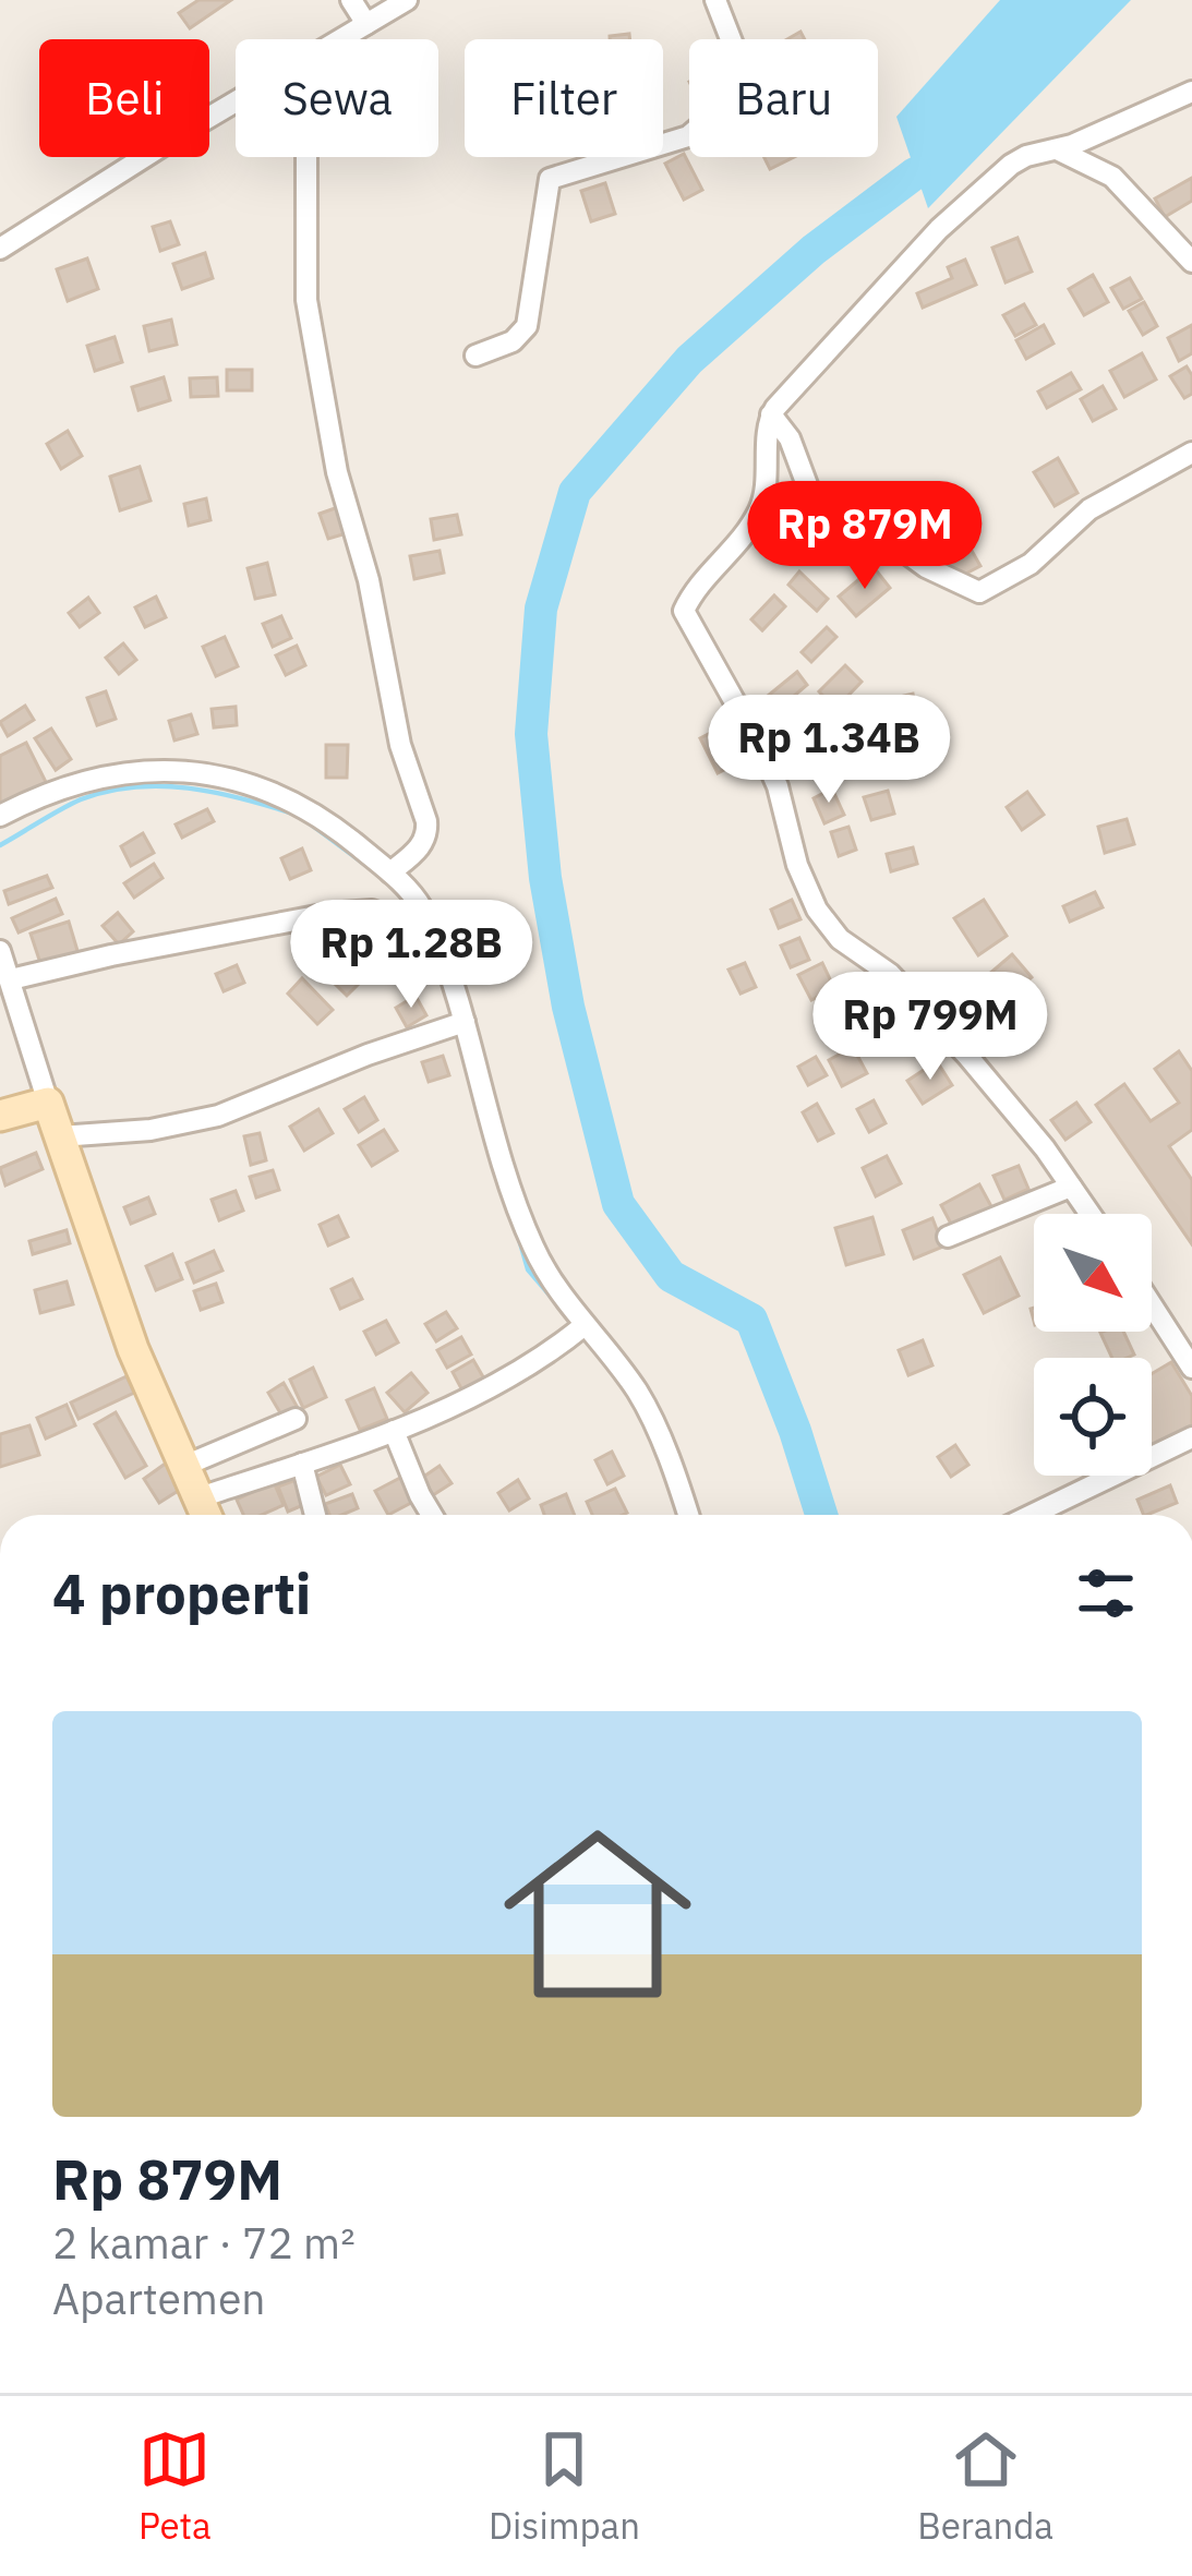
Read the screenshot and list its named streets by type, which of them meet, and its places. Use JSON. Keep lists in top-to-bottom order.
{
  "north": "bottom right",
  "page": {
    "chip": [
      "Beli",
      "Sewa",
      "Filter",
      "Baru"
    ],
    "price": [
      "Rp 879M",
      "Rp 1.34B",
      "Rp 1.28B",
      "Rp 799M"
    ],
    "heading": "4 properti",
    "list": [
      {
        "name": "Rp 879M",
        "note": "2 kamar · 72 m² · Apartemen"
      }
    ],
    "tabs": ["Peta", "Disimpan", "Beranda"]
  }
}
